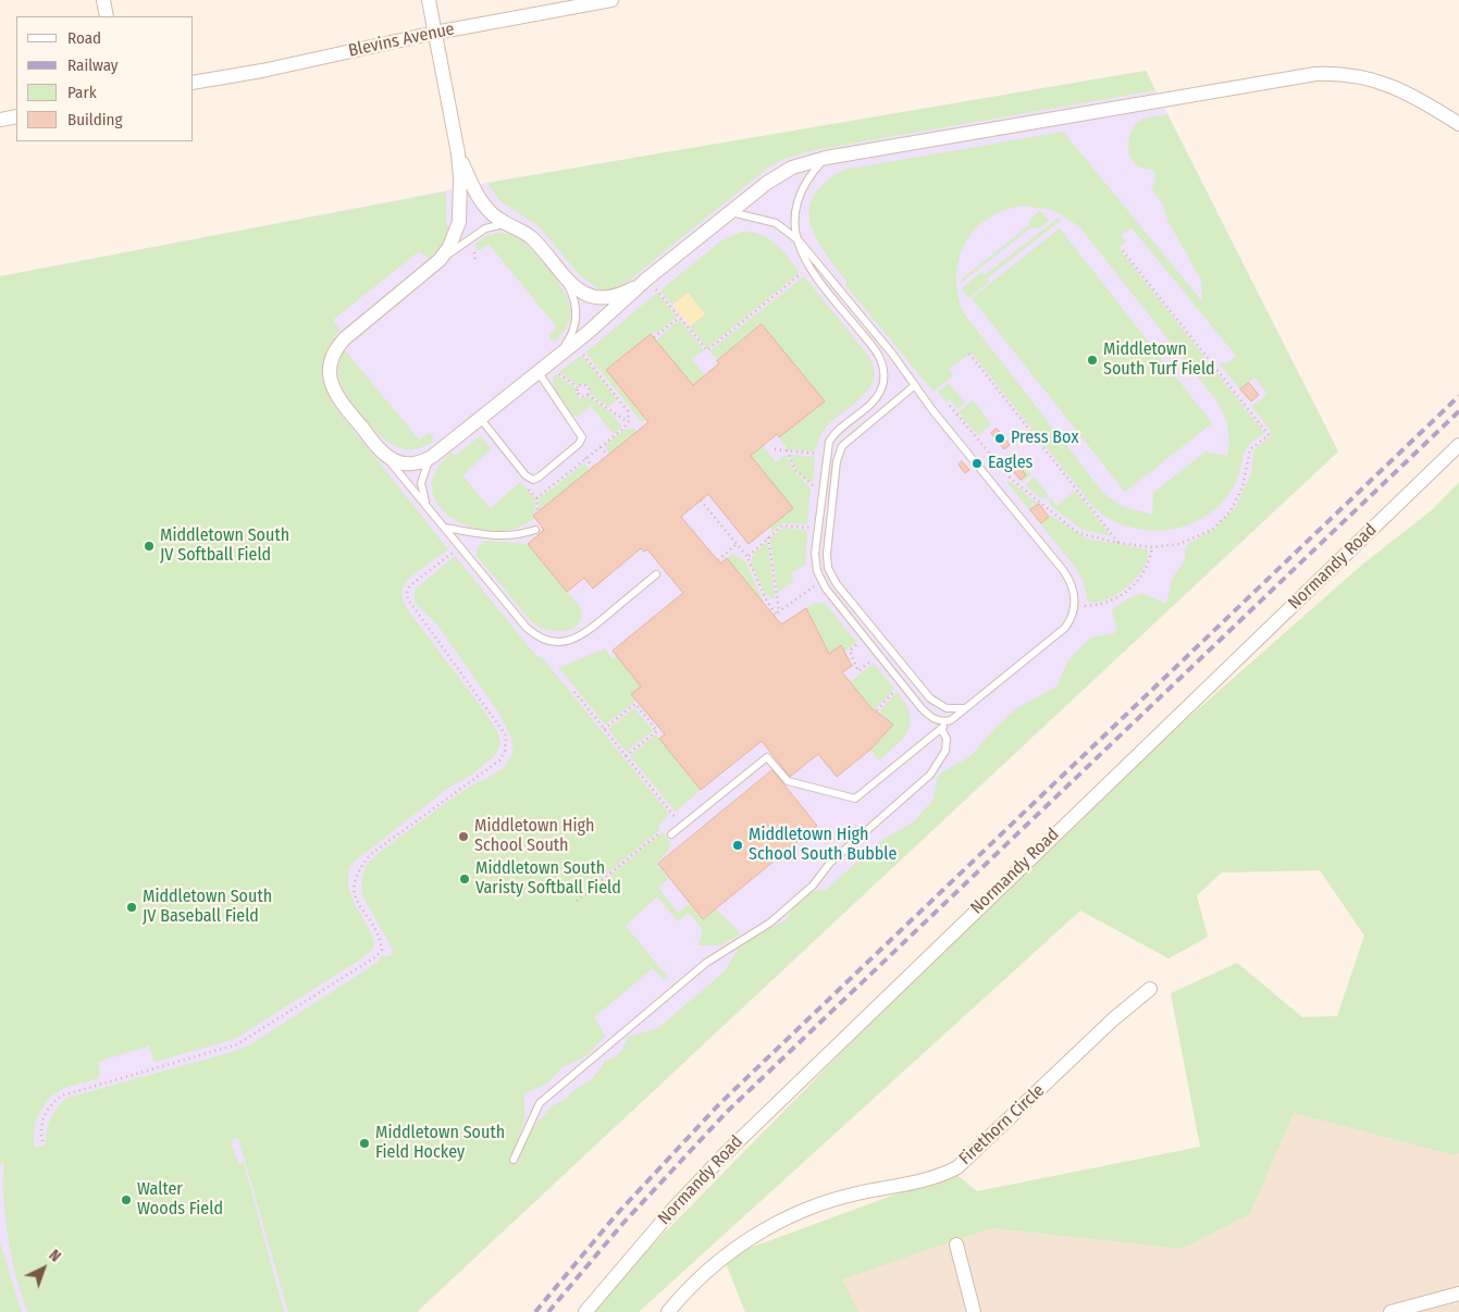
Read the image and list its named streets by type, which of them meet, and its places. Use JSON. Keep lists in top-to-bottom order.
{
  "streets": {
    "street": ["Blevins Avenue", "Normandy Road", "Firethorn Circle"]
  },
  "places": [
    "Middletown South Turf Field",
    "Press Box",
    "Eagles",
    "Middletown South JV Softball Field",
    "Middletown High School South",
    "Middletown High School South Bubble",
    "Middletown South Varisty Softball Field",
    "Middletown South JV Baseball Field",
    "Middletown South Field Hockey",
    "Walter Woods Field"
  ],
  "legend": [
    "Road",
    "Railway",
    "Park",
    "Building"
  ],
  "north": "top right"
}
